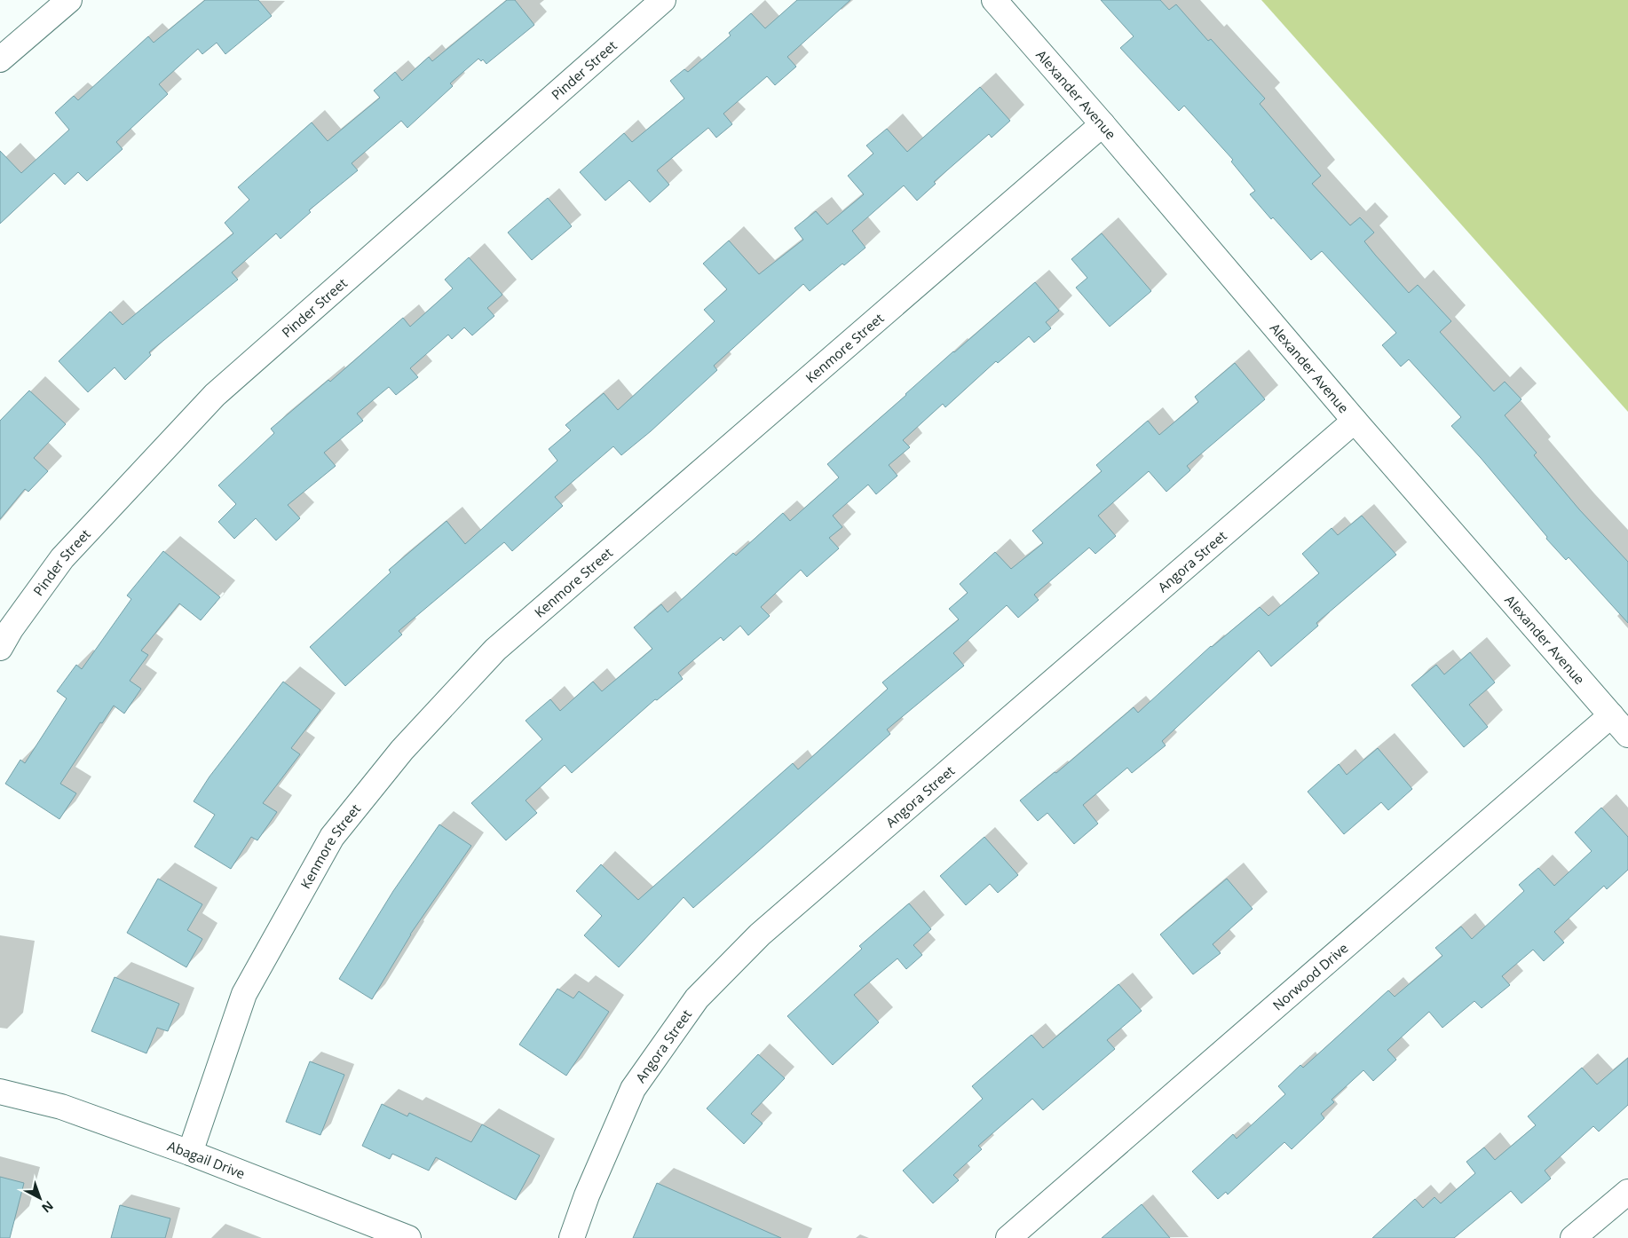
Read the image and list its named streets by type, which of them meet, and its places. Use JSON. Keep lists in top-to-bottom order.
{
  "streets": {
    "street": [
      "Pinder Street",
      "Alexander Avenue",
      "Kenmore Street",
      "Angora Street",
      "Norwood Drive",
      "Abagail Drive"
    ]
  },
  "crossings": [
    ["Alexander Avenue", "Kenmore Street"],
    ["Alexander Avenue", "Angora Street"],
    ["Alexander Avenue", "Norwood Drive"],
    ["Kenmore Street", "Abagail Drive"]
  ],
  "north": "bottom right"
}
